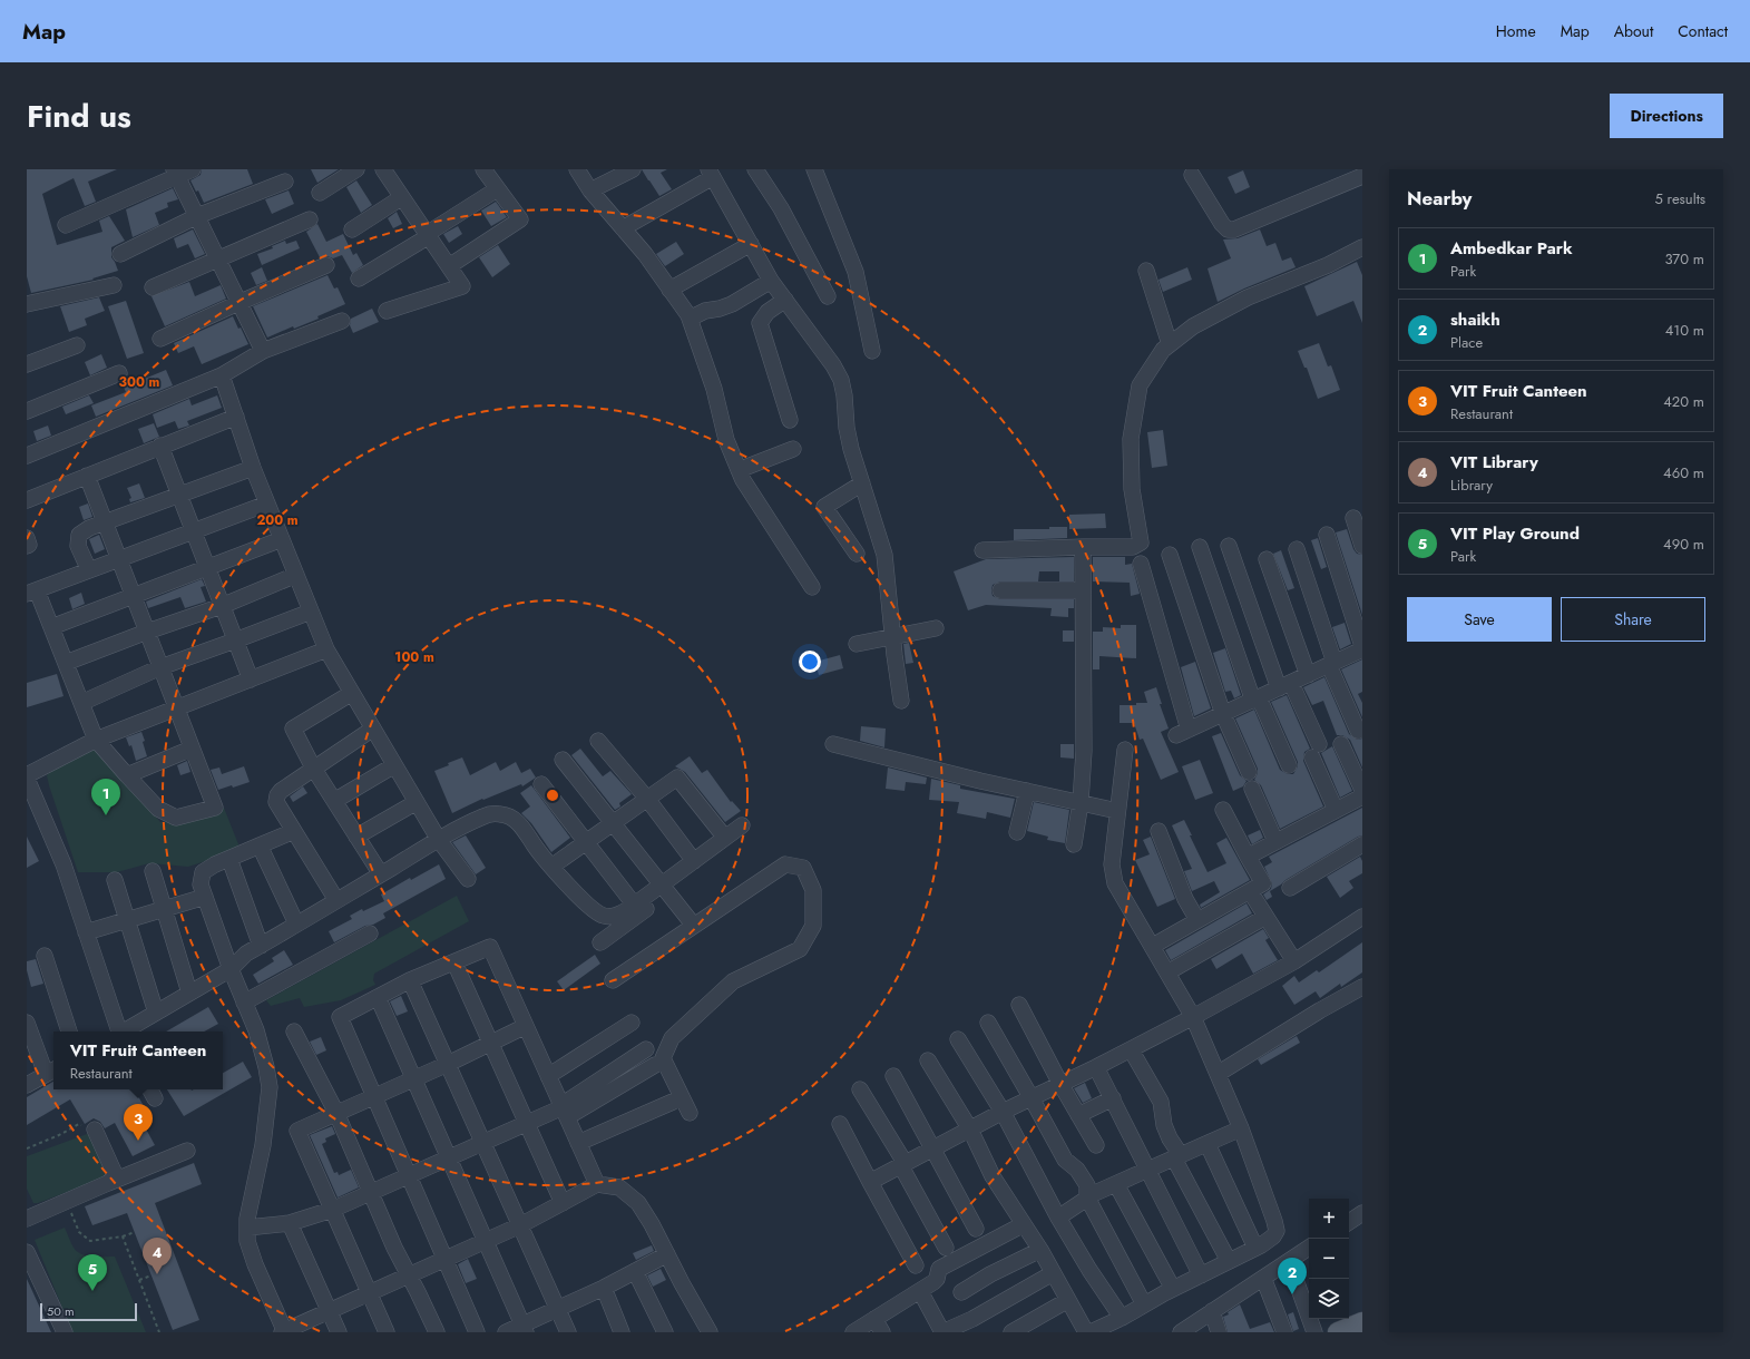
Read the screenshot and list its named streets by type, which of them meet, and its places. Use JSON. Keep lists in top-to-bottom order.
{
  "scale_bar": "50 m",
  "page": {
    "header": "Map",
    "nav": [
      "Home",
      "Map",
      "About",
      "Contact"
    ],
    "title": "Find us",
    "buttons": [
      "Directions",
      ["Save", "Share"]
    ],
    "heading": ["Nearby", "5 results"],
    "list": [
      {
        "mark": "1",
        "name": "Ambedkar Park",
        "note": "Park",
        "value": "370 m"
      },
      {
        "mark": "2",
        "name": "shaikh",
        "note": "Place",
        "value": "410 m"
      },
      {
        "mark": "3",
        "name": "VIT Fruit Canteen",
        "note": "Restaurant",
        "value": "420 m"
      },
      {
        "mark": "4",
        "name": "VIT Library",
        "note": "Library",
        "value": "460 m"
      },
      {
        "mark": "5",
        "name": "VIT Play Ground",
        "note": "Park",
        "value": "490 m"
      }
    ],
    "pins": [
      "1",
      "3",
      "4",
      "5",
      "2"
    ],
    "popup": ["VIT Fruit Canteen", "Restaurant"],
    "map_buttons": ["+", "−"],
    "scale": "50 m"
  },
  "rings": ["300 m", "200 m", "100 m"]
}
